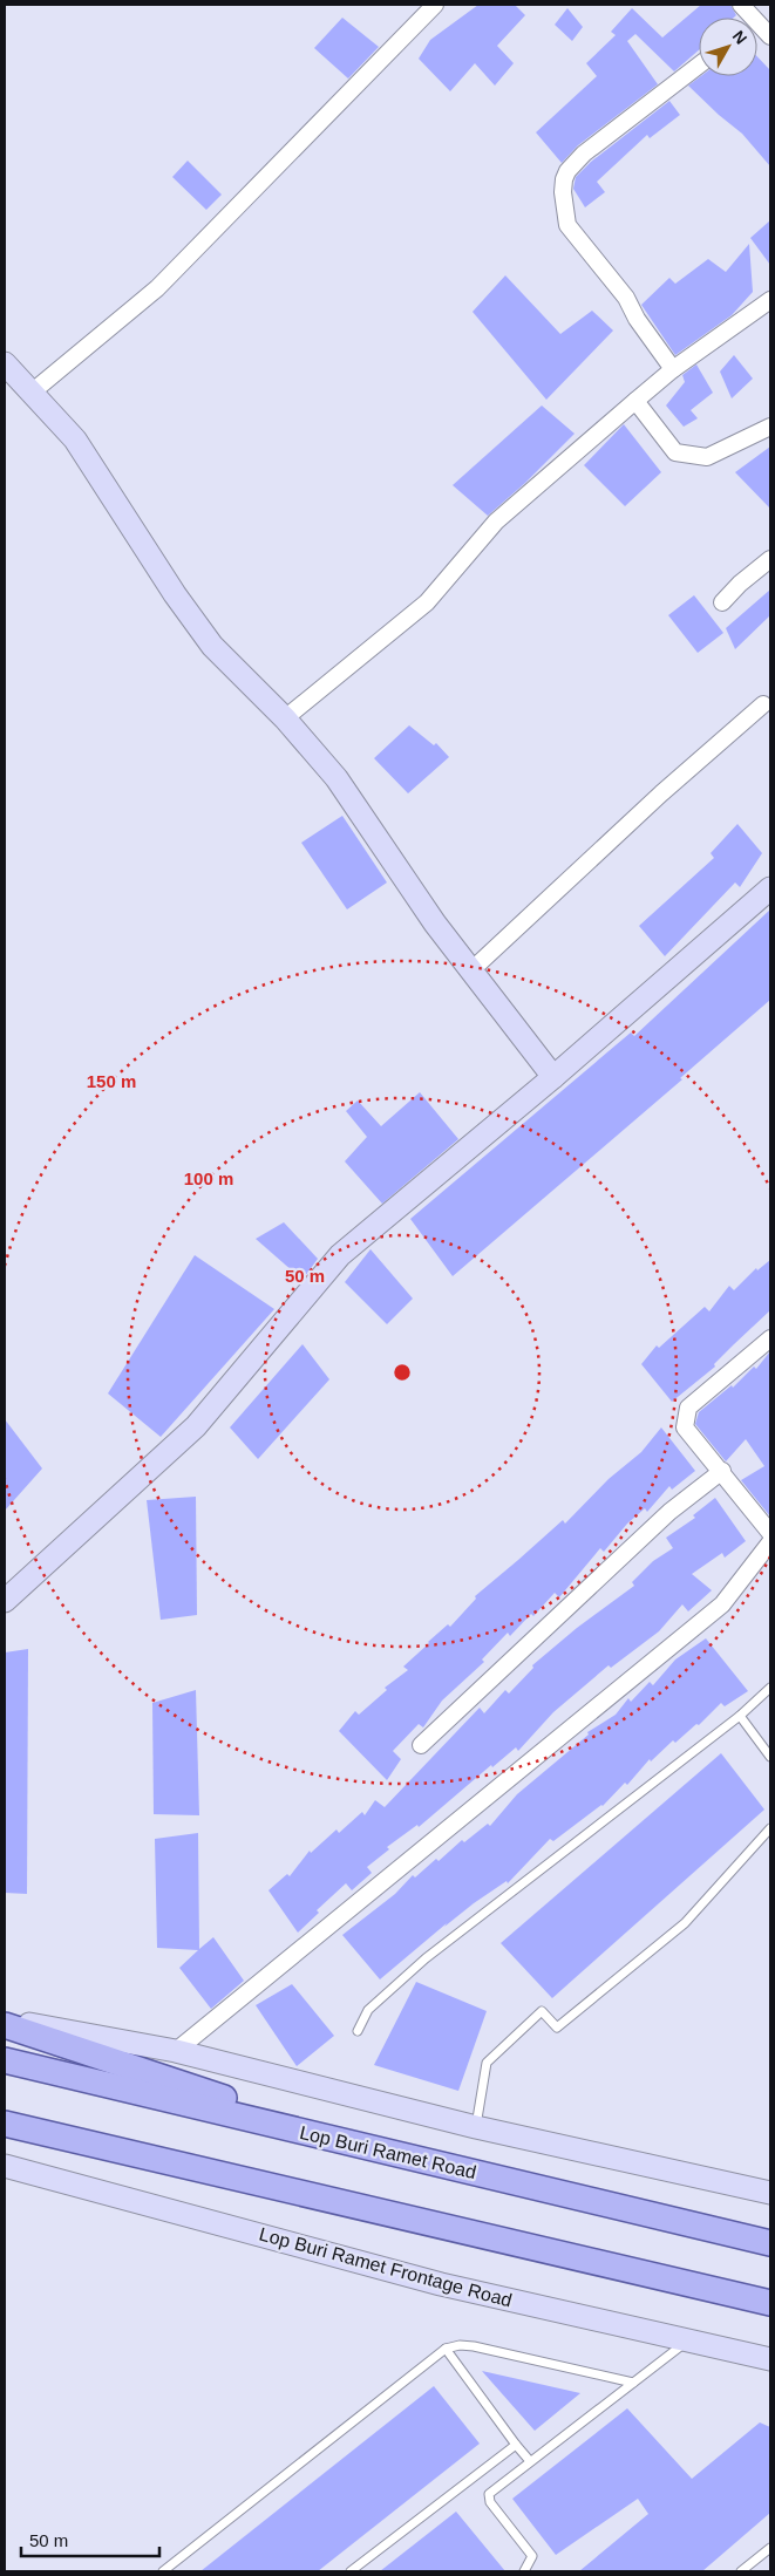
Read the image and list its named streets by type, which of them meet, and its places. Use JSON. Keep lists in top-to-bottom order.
{
  "streets": {
    "main road": ["Lop Buri Ramet Road"],
    "street": ["Lop Buri Ramet Frontage Road"]
  },
  "scale_bar": "50 m",
  "north": "top right",
  "rings": ["150 m", "100 m", "50 m"]
}
